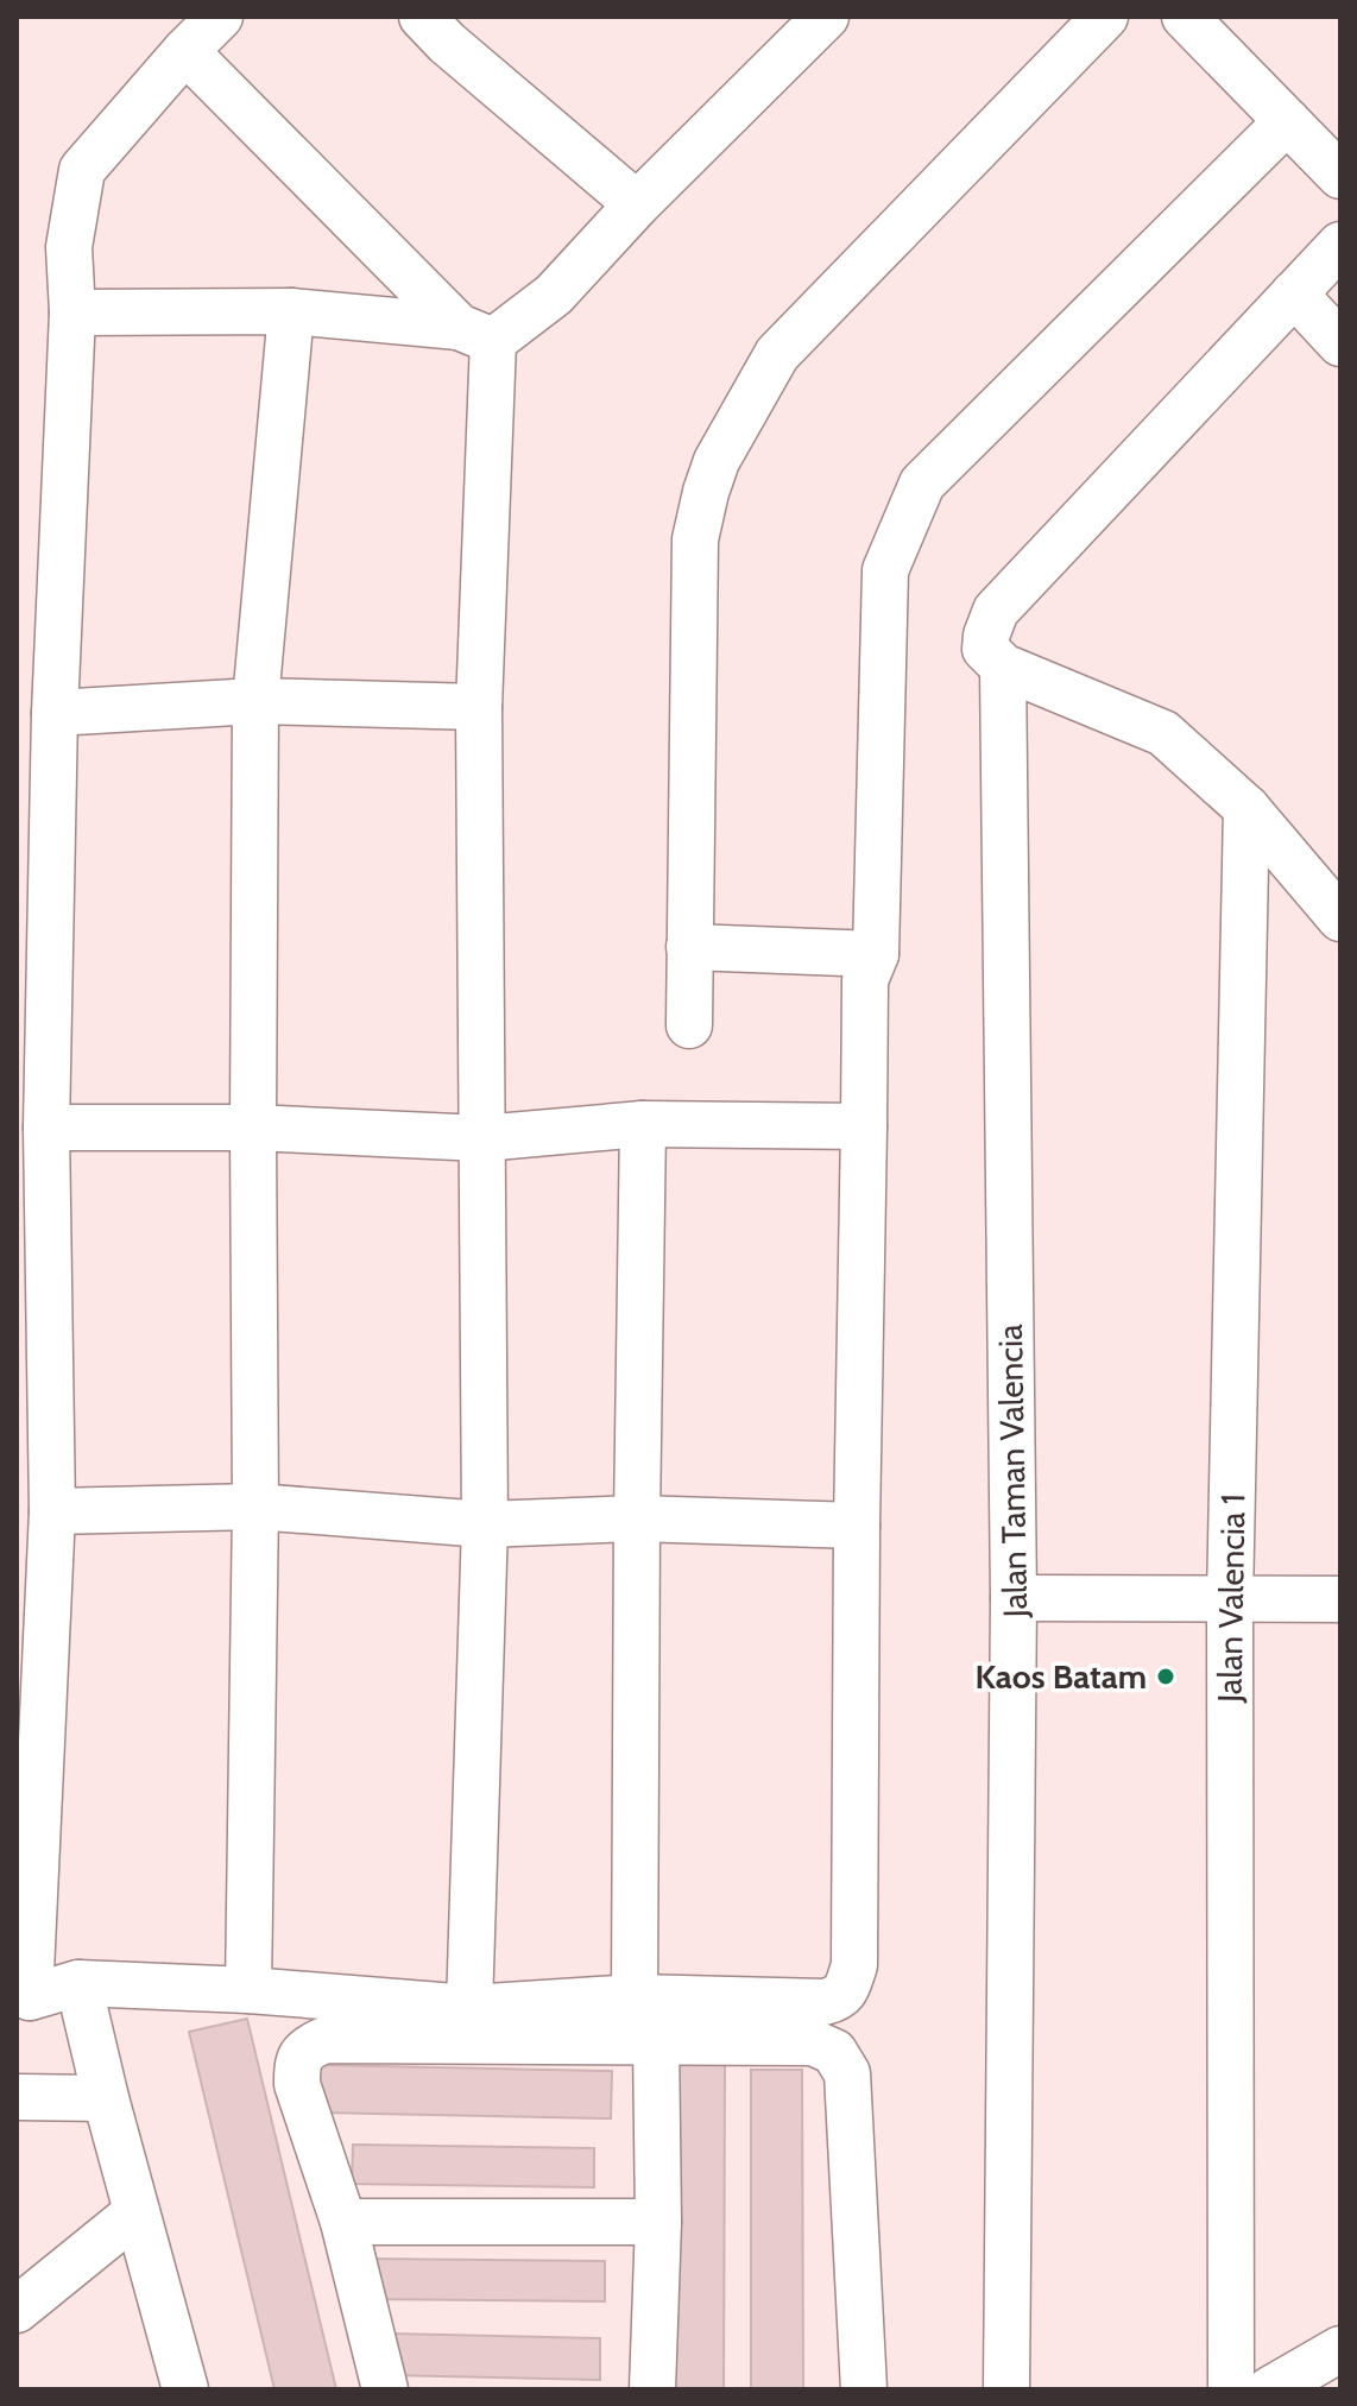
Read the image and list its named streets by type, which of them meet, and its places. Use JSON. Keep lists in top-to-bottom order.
{
  "streets": {
    "street": ["Jalan Taman Valencia", "Jalan Valencia 1"]
  },
  "places": ["Kaos Batam"]
}
